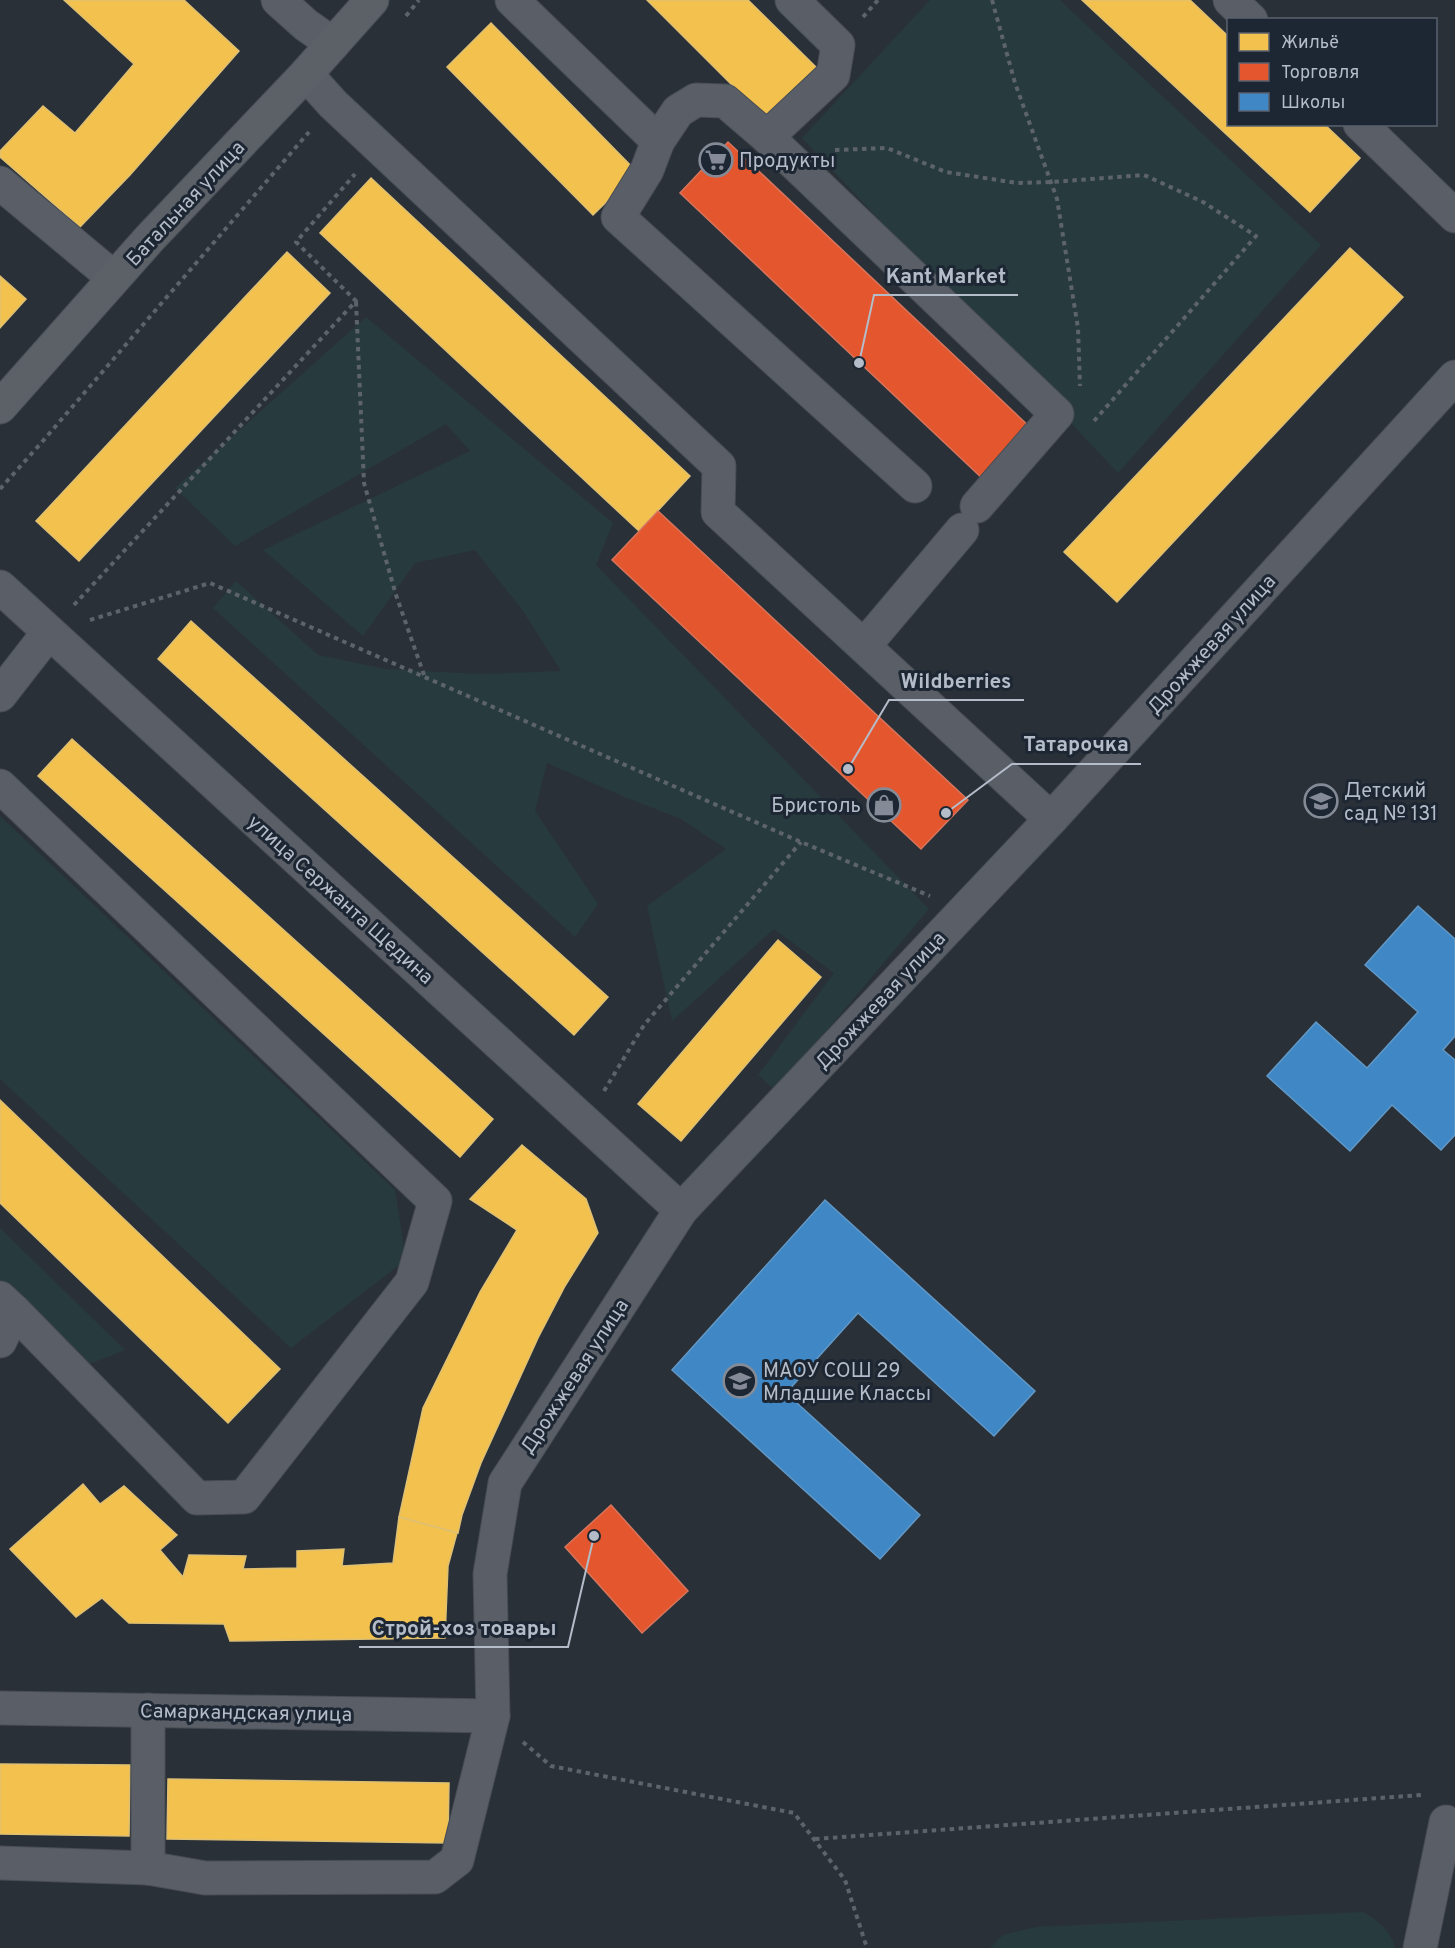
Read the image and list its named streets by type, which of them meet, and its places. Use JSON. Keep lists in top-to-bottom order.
{
  "streets": {
    "main road": ["Батальная улица"],
    "street": ["Дрожжевая улица", "улица Сержанта Щедина", "Самаркандская улица"]
  },
  "crossings": [
    ["Дрожжевая улица", "улица Сержанта Щедина"],
    ["Дрожжевая улица", "Самаркандская улица"]
  ],
  "places": {
    "supermarket": ["Продукты"],
    "other": [
      "Kant Market",
      "Wildberries",
      "Татарочка",
      "Строй-хоз товары"
    ],
    "school or university": ["Детский сад № 131", "МАОУ СОШ 29 Младшие Классы"],
    "shop": ["Бристоль"]
  },
  "legend": ["Жильё", "Торговля", "Школы"]
}
